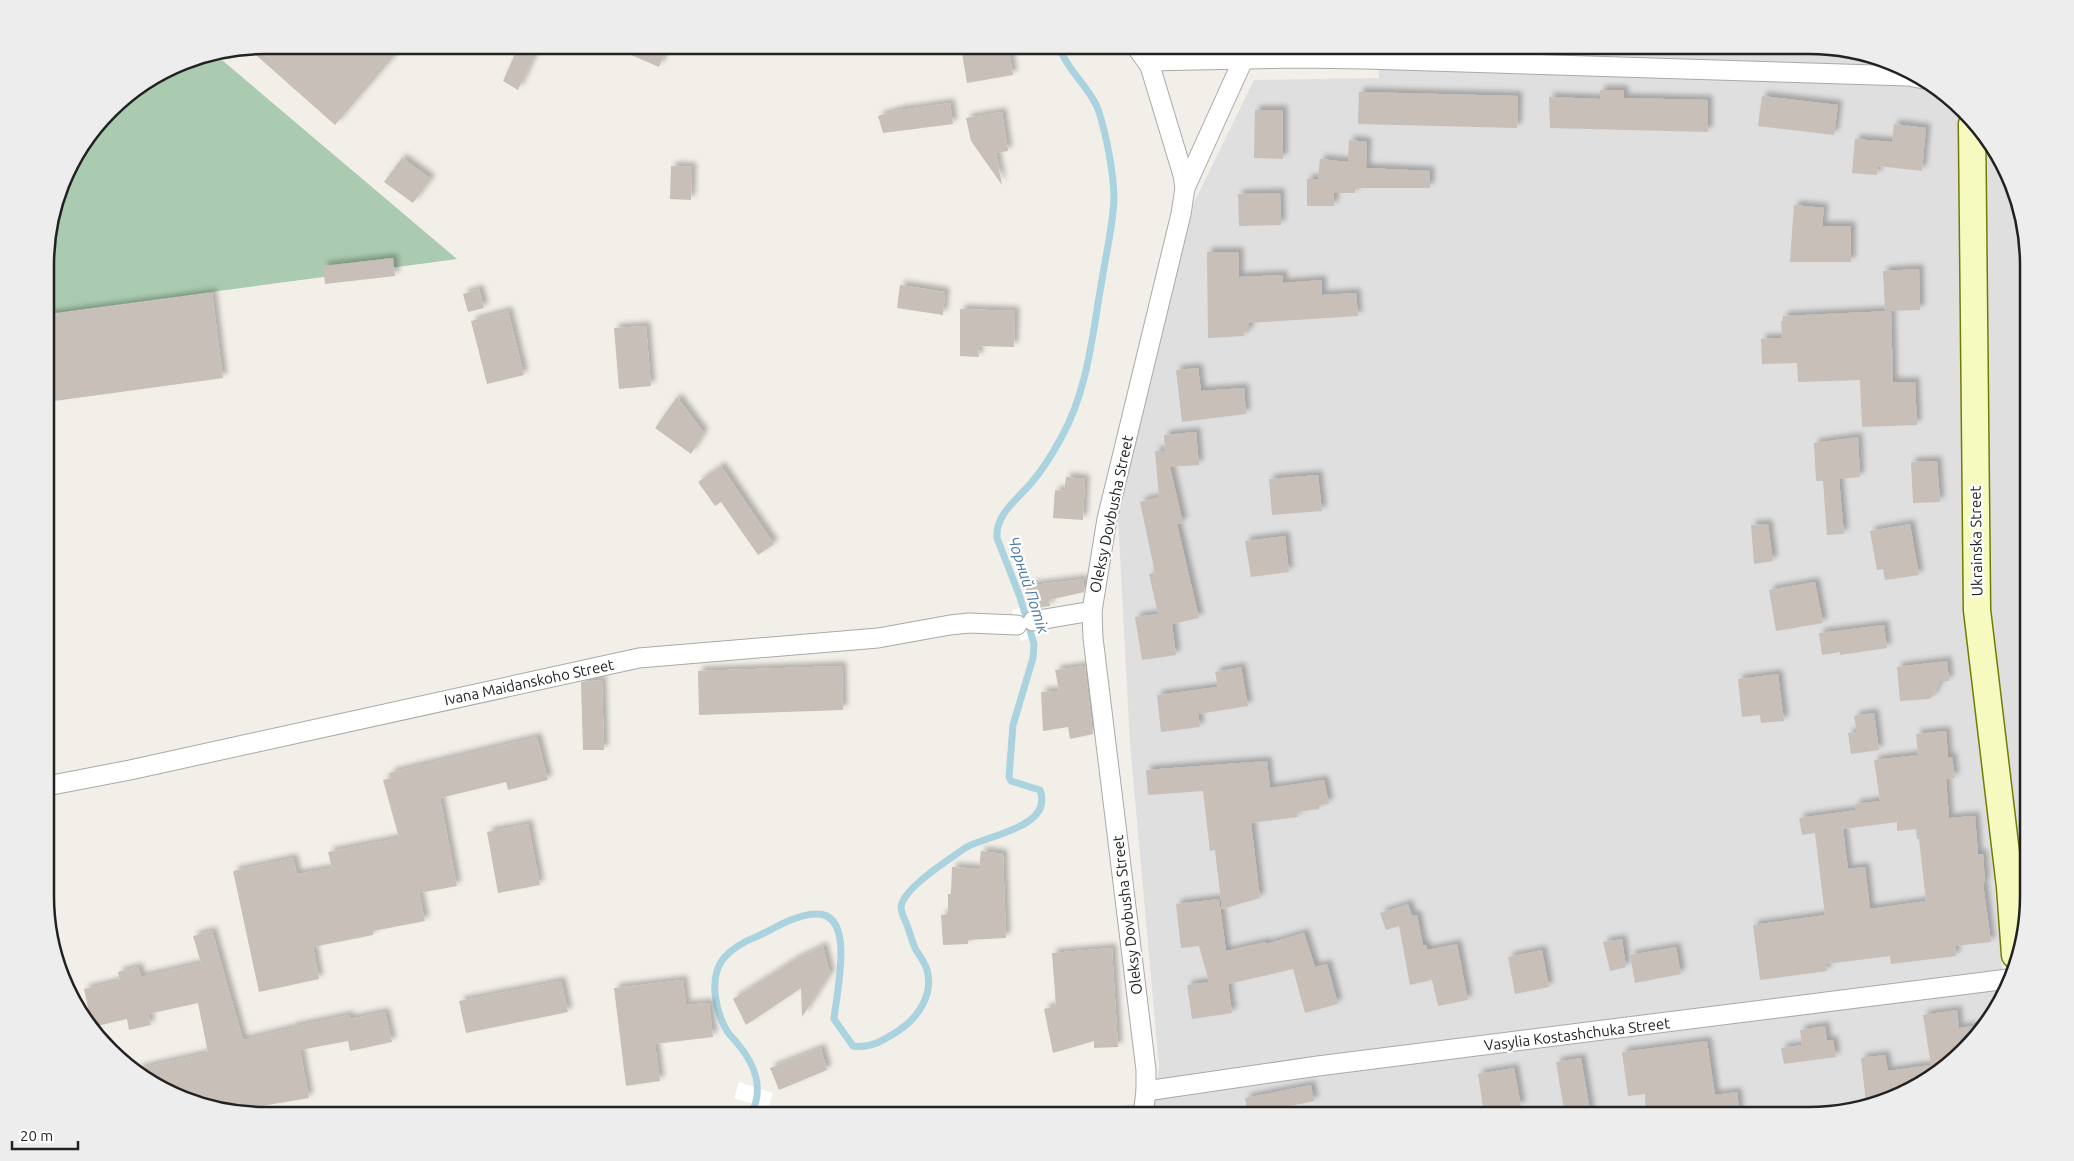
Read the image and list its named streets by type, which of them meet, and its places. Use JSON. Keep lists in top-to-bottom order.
{
  "streets": {
    "street": [
      "Oleksy Dovbusha Street",
      "Ukrainska Street",
      "Ivana Maidanskoho Street",
      "Vasylia Kostashchuka Street"
    ]
  },
  "crossings": [
    ["Oleksy Dovbusha Street", "Ivana Maidanskoho Street"],
    ["Oleksy Dovbusha Street", "Vasylia Kostashchuka Street"]
  ],
  "water": ["Чорний Потік"],
  "scale_bar": "20 m"
}
